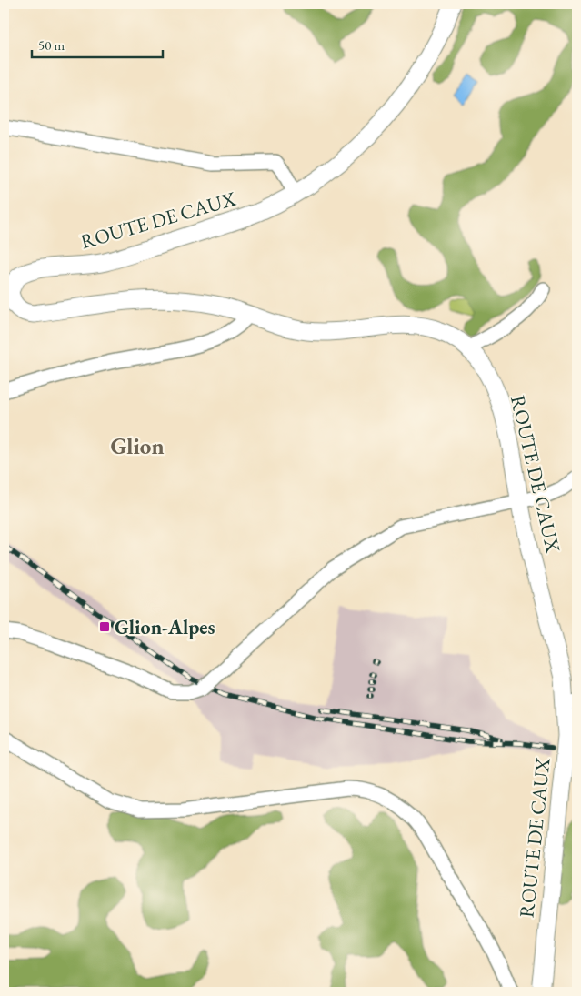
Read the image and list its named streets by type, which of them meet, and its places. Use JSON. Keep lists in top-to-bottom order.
{
  "streets": {
    "street": ["ROUTE DE CAUX"]
  },
  "districts": ["Glion"],
  "places": {
    "transit": ["Glion-Alpes"]
  },
  "scale_bar": "50 m"
}
